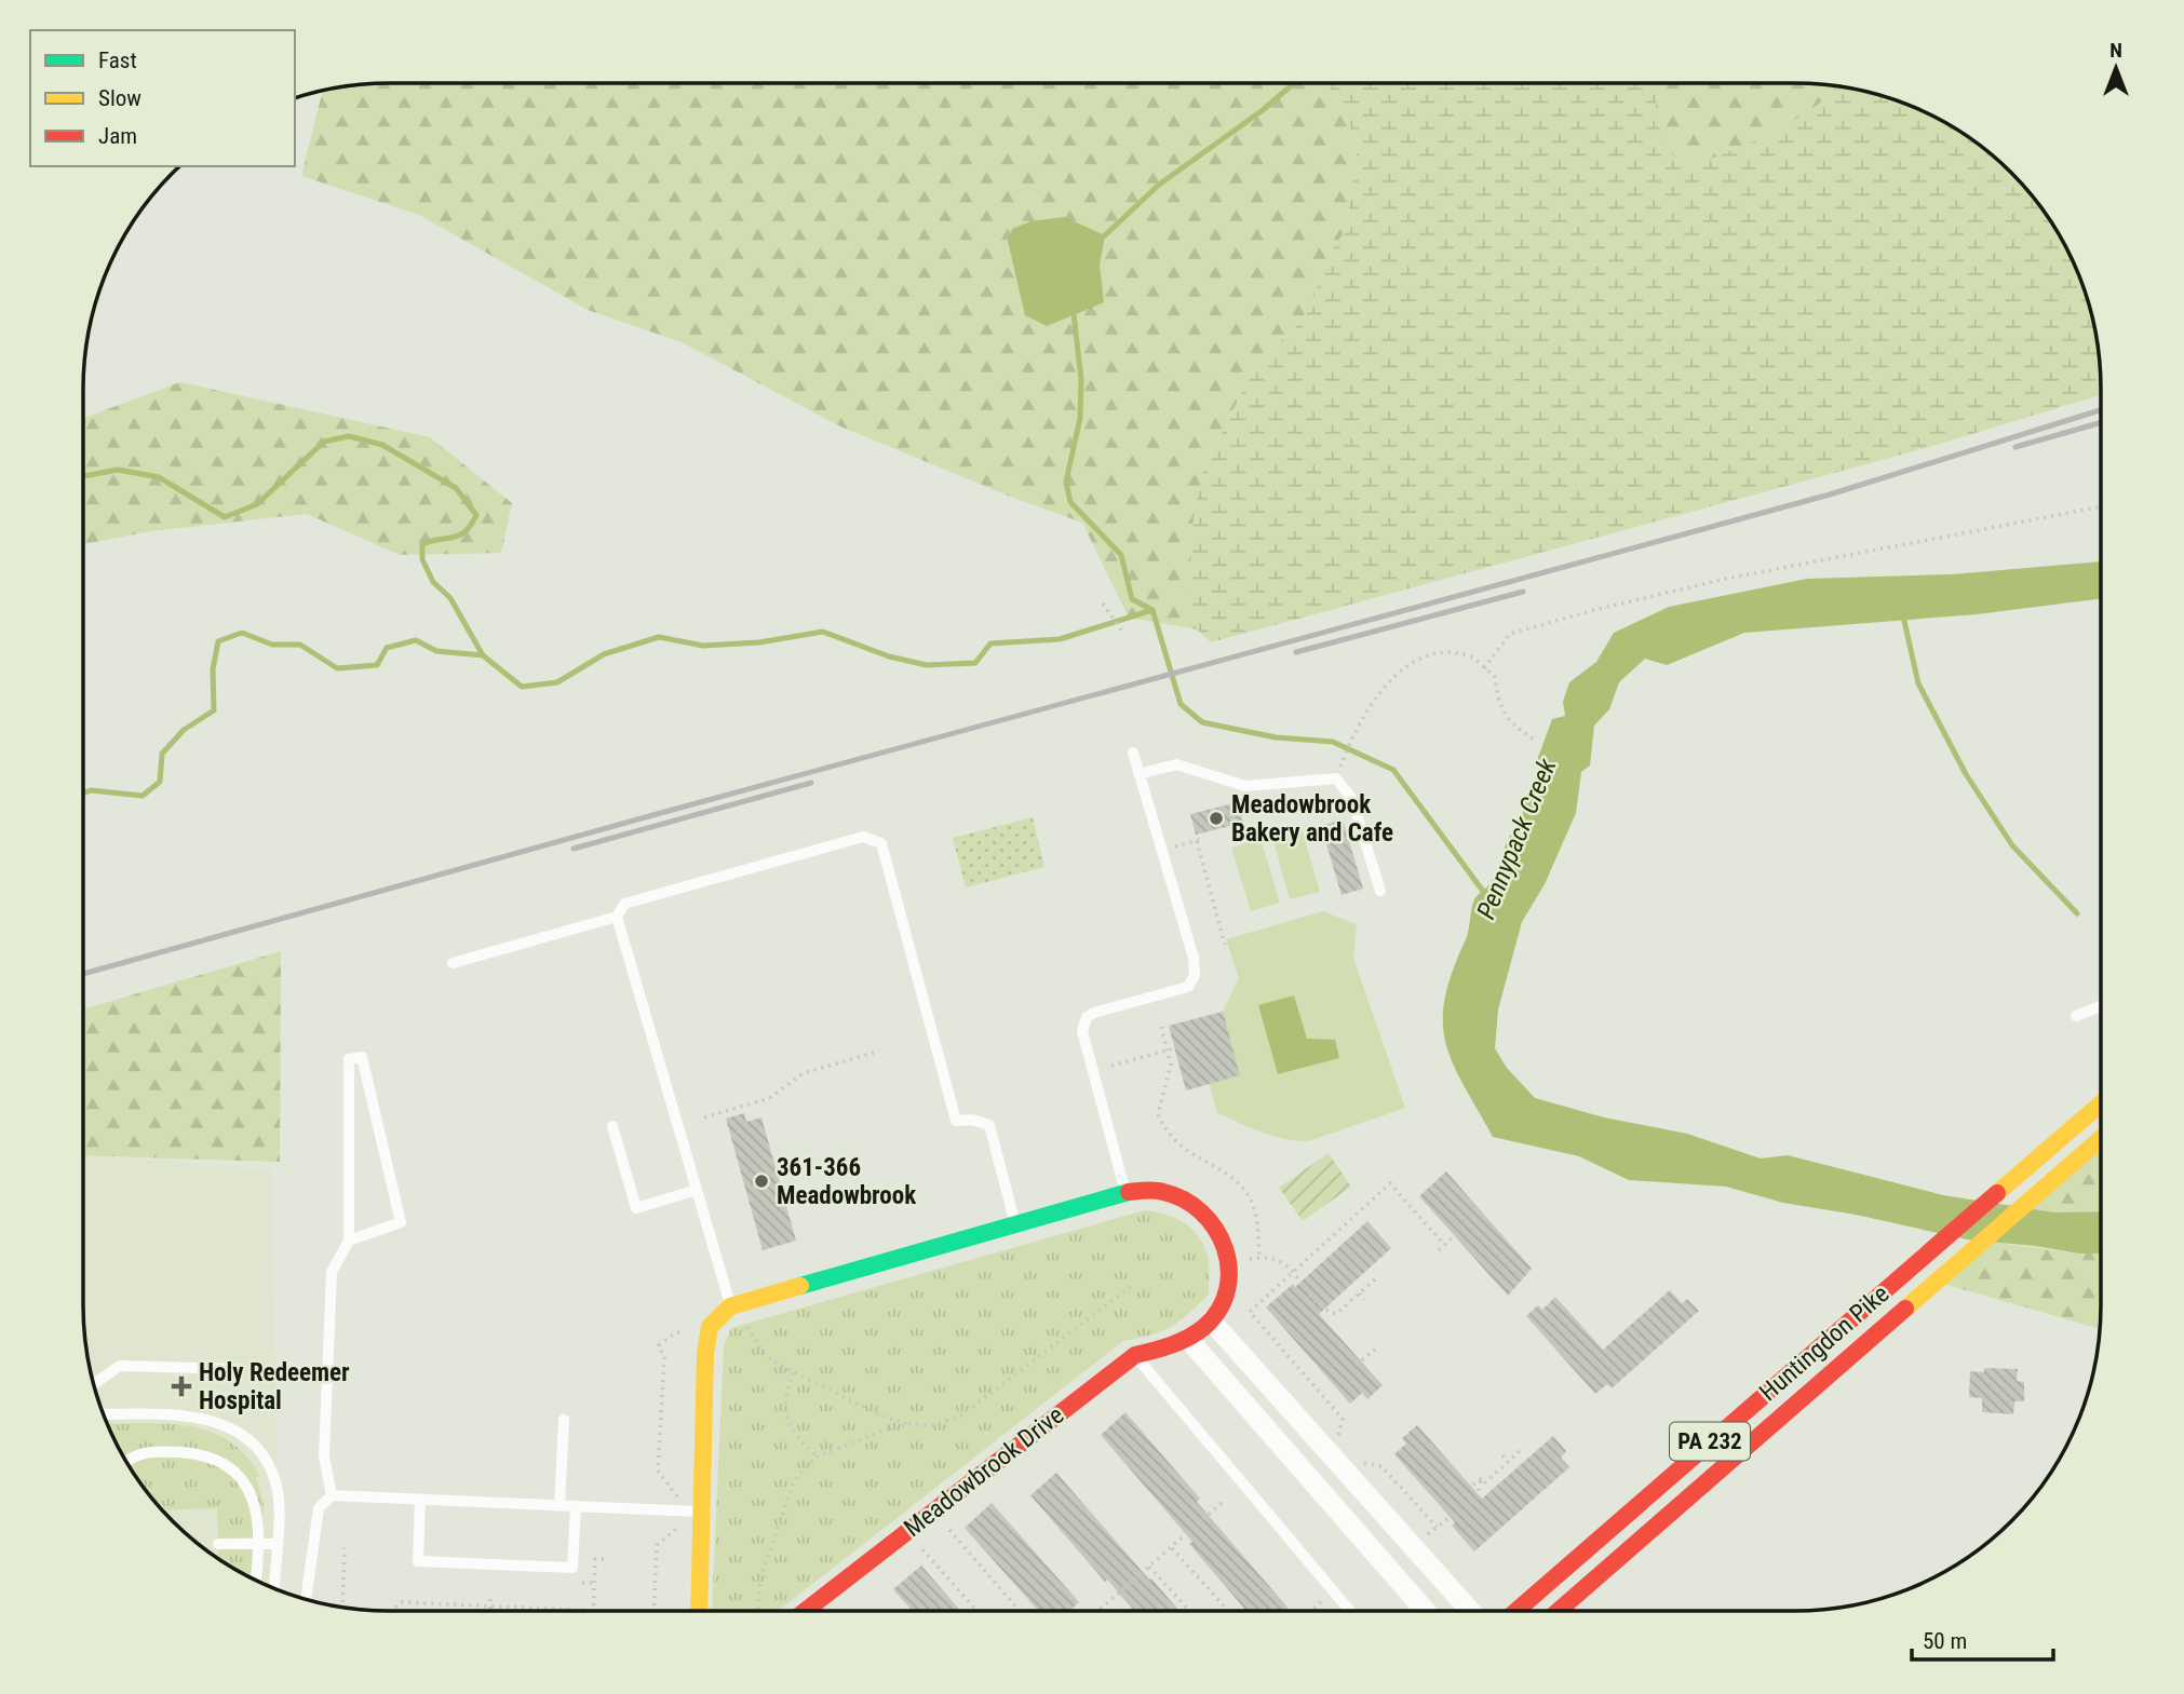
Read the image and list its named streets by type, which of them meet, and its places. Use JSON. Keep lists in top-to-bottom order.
{
  "streets": {
    "main road": ["Huntingdon Pike", "PA 232", "Meadowbrook Drive"]
  },
  "water": ["Pennypack Creek"],
  "places": {
    "other": ["Meadowbrook Bakery and Cafe", "361-366 Meadowbrook"],
    "health": ["Holy Redeemer Hospital"]
  },
  "legend": ["Fast", "Slow", "Jam"],
  "scale_bar": "50 m",
  "north": "top"
}
